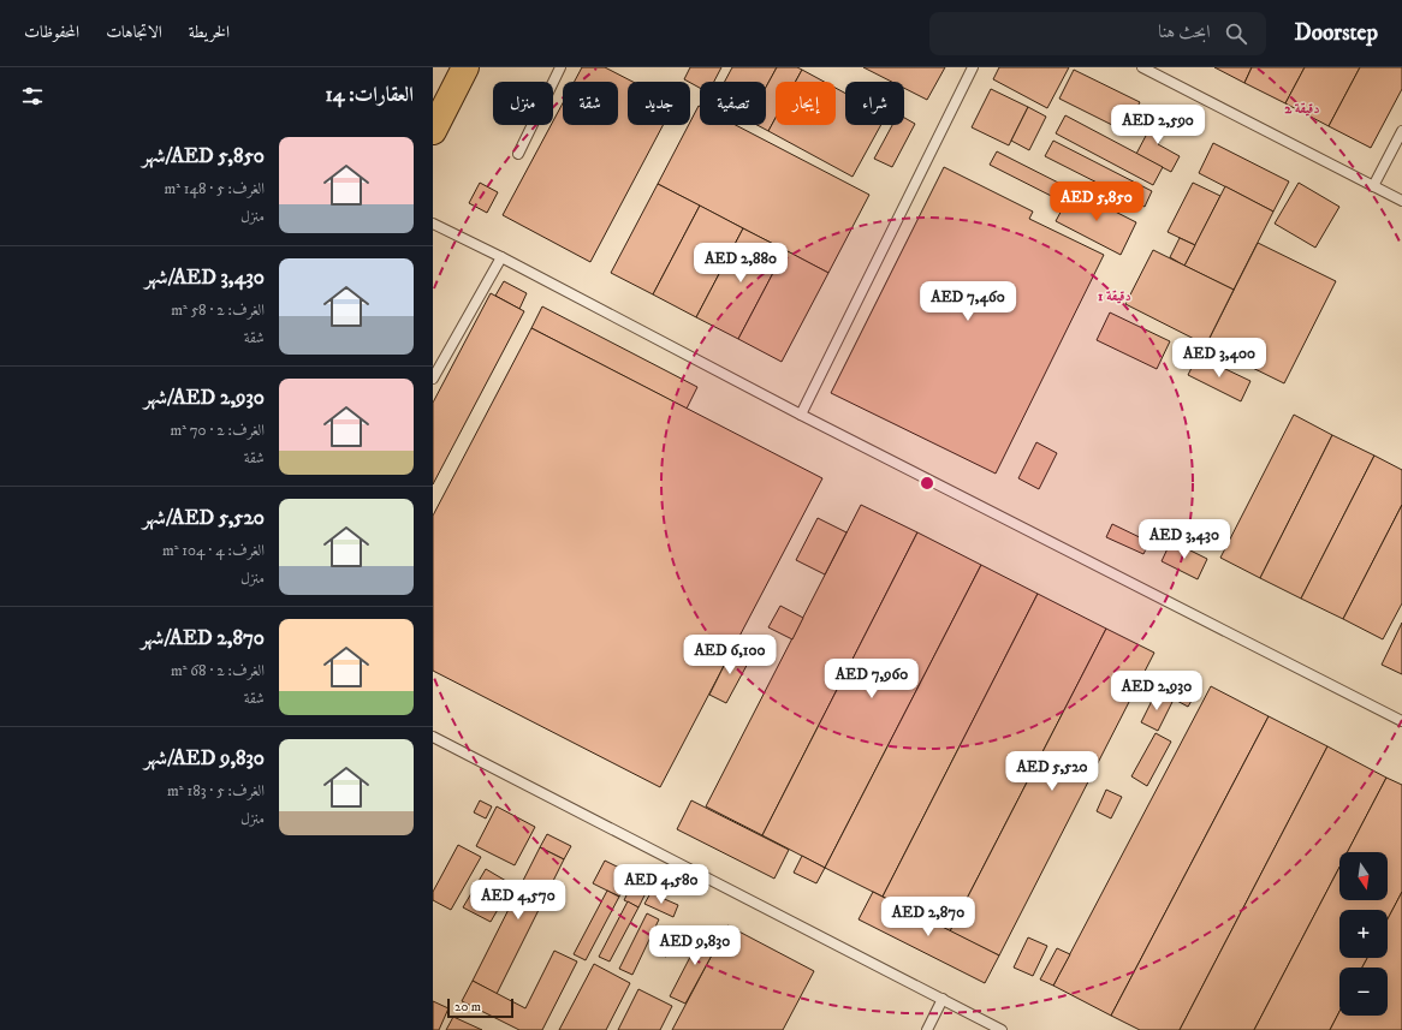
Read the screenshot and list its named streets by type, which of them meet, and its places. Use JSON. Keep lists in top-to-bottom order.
{
  "scale_bar": "20 m",
  "north": "bottom",
  "page": {
    "header": "Doorstep",
    "search": "ابحث هنا",
    "nav": ["الخريطة", "الاتجاهات", "المحفوظات"],
    "heading": "العقارات: 14",
    "chip": [
      "شراء",
      "إيجار",
      "تصفية",
      "جديد",
      "شقة",
      "منزل"
    ],
    "price": [
      "AED 2,590",
      "AED 5,850",
      "AED 2,880",
      "AED 7,460",
      "AED 3,400",
      "AED 3,430",
      "AED 6,100",
      "AED 7,960",
      "AED 2,930",
      "AED 5,520",
      "AED 4,580",
      "AED 4,570",
      "AED 2,870",
      "AED 9,830"
    ],
    "list": [
      {
        "name": "AED 5,850/شهر",
        "note": "الغرف: 5 · 148 m² · منزل"
      },
      {
        "name": "AED 3,430/شهر",
        "note": "الغرف: 2 · 58 m² · شقة"
      },
      {
        "name": "AED 2,930/شهر",
        "note": "الغرف: 2 · 70 m² · شقة"
      },
      {
        "name": "AED 5,520/شهر",
        "note": "الغرف: 4 · 104 m² · منزل"
      },
      {
        "name": "AED 2,870/شهر",
        "note": "الغرف: 2 · 68 m² · شقة"
      },
      {
        "name": "AED 9,830/شهر",
        "note": "الغرف: 5 · 183 m² · منزل"
      }
    ],
    "map_buttons": ["+", "−"],
    "scale": "20 m"
  },
  "rings": ["2 دقيقة", "1 دقيقة"]
}
